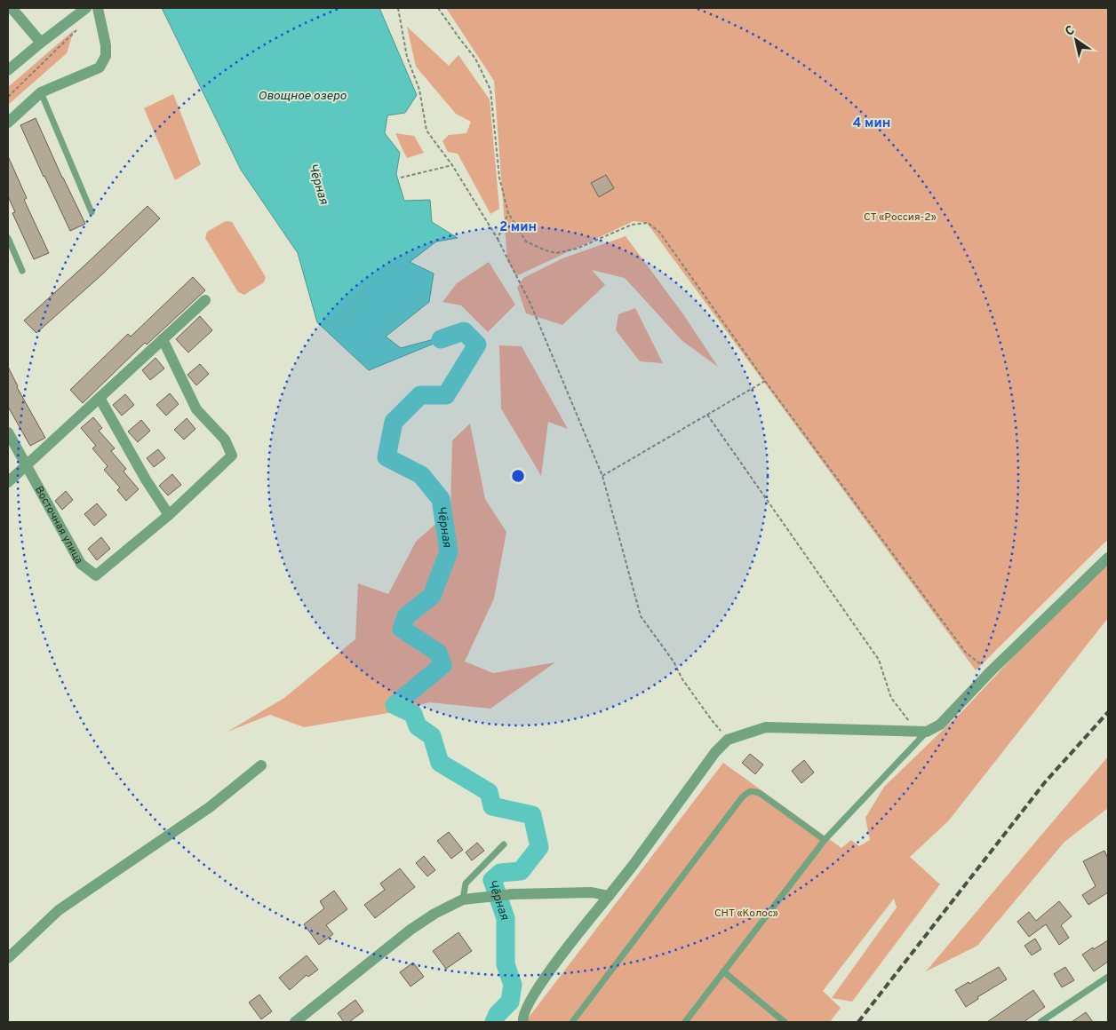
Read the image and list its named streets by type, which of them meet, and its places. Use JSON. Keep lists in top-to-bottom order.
{
  "streets": {
    "street": ["Восточная улица"]
  },
  "water": ["Овощное озеро", "Чёрная"],
  "parks": ["СТ «Россия-2»", "СНТ «Колос»"],
  "north": "top left",
  "rings": ["4 мин", "2 мин"]
}
